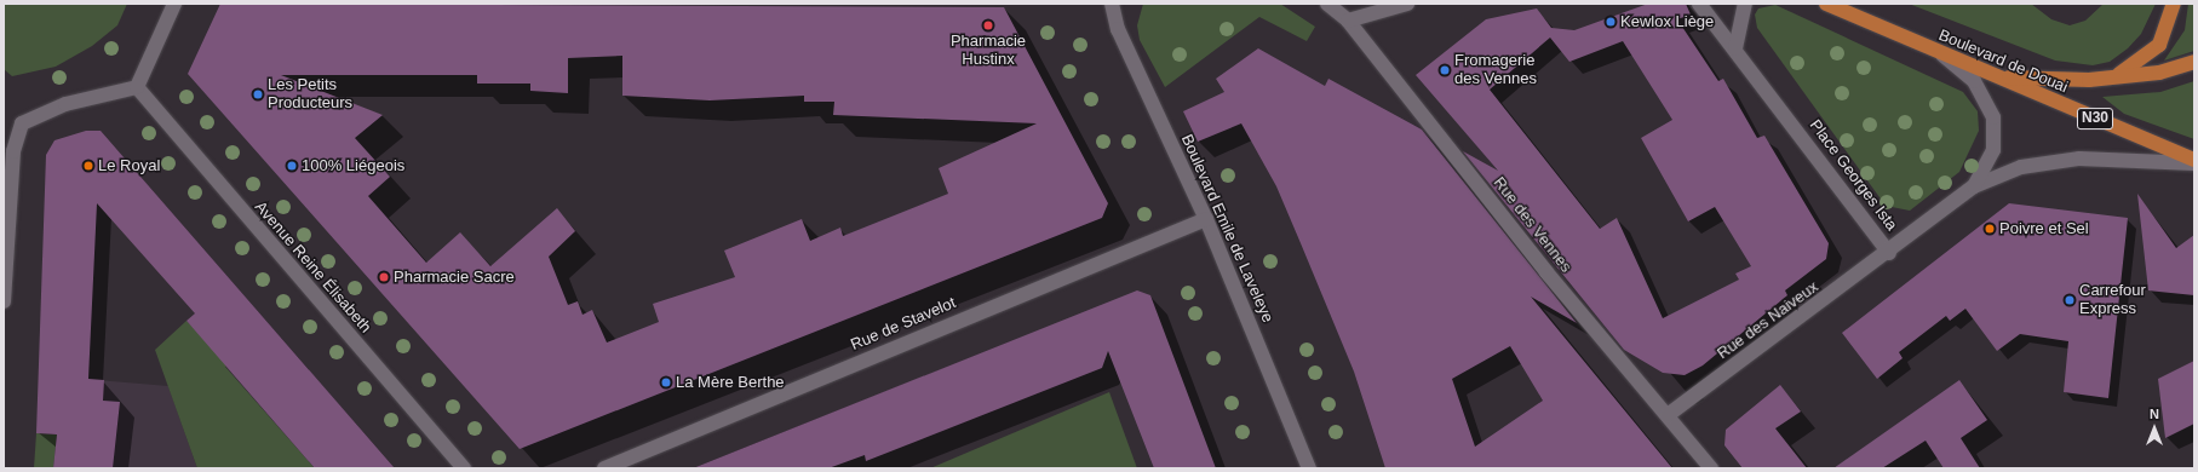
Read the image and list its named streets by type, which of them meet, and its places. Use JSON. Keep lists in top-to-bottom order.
{
  "streets": {
    "main road": ["Boulevard de Douai", "N30"],
    "street": [
      "Place Georges Ista",
      "Rue des Vennes",
      "Boulevard Emile de Laveleye",
      "Avenue Reine Élisabeth",
      "Rue des Naiveux",
      "Rue de Stavelot"
    ]
  },
  "crossings": [
    ["Boulevard de Douai", "Place Georges Ista"],
    ["Place Georges Ista", "Rue des Naiveux"],
    ["Rue des Vennes", "Rue des Naiveux"],
    ["Boulevard Emile de Laveleye", "Rue de Stavelot"]
  ],
  "places": [
    "Kewlox Liège",
    "Pharmacie Hustinx",
    "Fromagerie des Vennes",
    "Les Petits Producteurs",
    "Le Royal",
    "100% Liégeois",
    "Poivre et Sel",
    "Pharmacie Sacre",
    "Carrefour Express",
    "La Mère Berthe"
  ],
  "north": "top"
}
